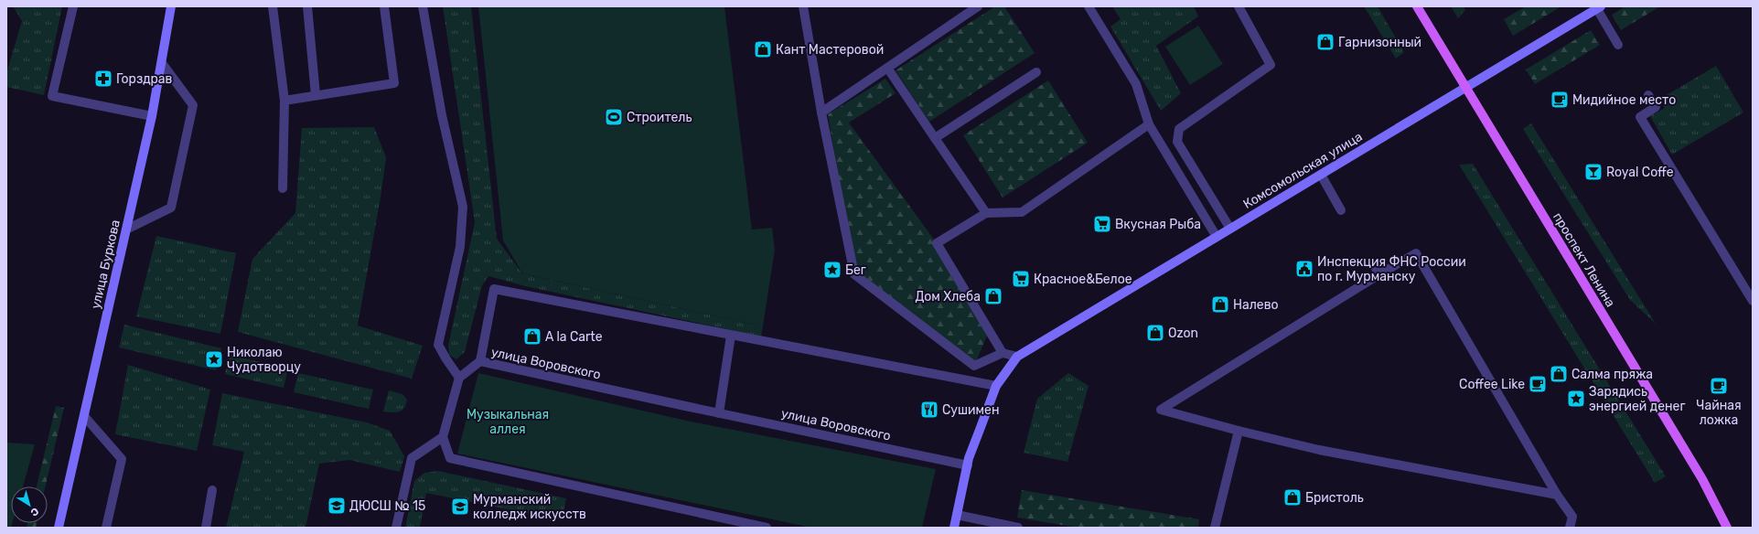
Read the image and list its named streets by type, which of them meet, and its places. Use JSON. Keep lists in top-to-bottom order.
{
  "streets": {
    "main road": ["проспект Ленина"],
    "street": ["Комсомольская улица", "улица Буркова", "улица Воровского"]
  },
  "crossings": [
    ["Комсомольская улица", "проспект Ленина"]
  ],
  "parks": ["Музыкальная аллея"],
  "places": {
    "shop": [
      "Гарнизонный",
      "Кант Мастеровой",
      "Дом Хлеба",
      "Налево",
      "Ozon",
      "A la Carte",
      "Салма пряжа",
      "Бристоль"
    ],
    "pharmacy": ["Горздрав"],
    "cafe": ["Мидийное место", "Coffee Like", "Чайная ложка"],
    "sports": ["Строитель"],
    "bar": ["Royal Coffe"],
    "supermarket": ["Вкусная Рыба", "Красное&Белое"],
    "public building": ["Инспекция ФНС России по г. Мурманску"],
    "place": ["Бег", "Николаю Чудотворцу", "Зарядись энергией денег"],
    "restaurant": ["Сушимен"],
    "school or university": ["ДЮСШ № 15", "Мурманский колледж искусств"]
  },
  "north": "bottom right"
}
